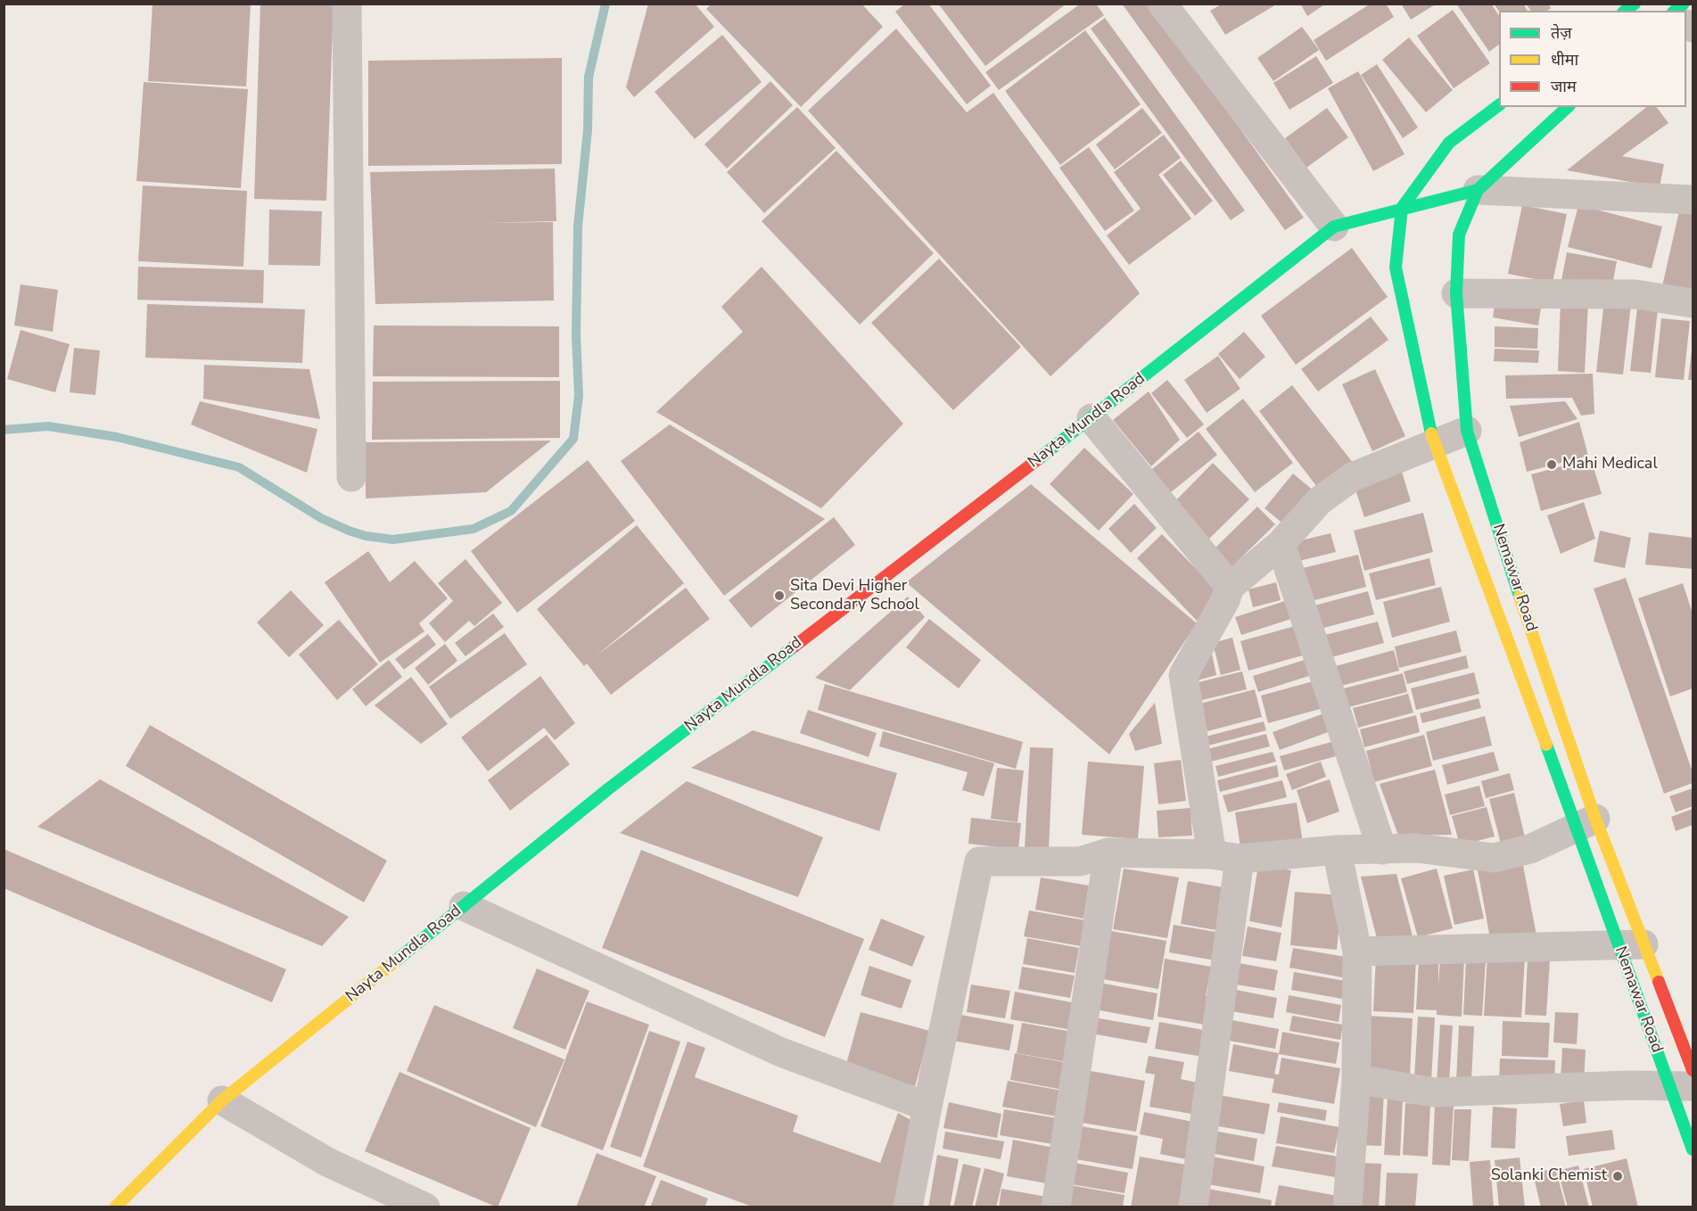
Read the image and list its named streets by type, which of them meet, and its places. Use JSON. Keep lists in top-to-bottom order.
{
  "streets": {
    "main road": ["Nayta Mundla Road", "Nemawar Road"]
  },
  "crossings": [
    ["Nayta Mundla Road", "Nemawar Road"]
  ],
  "places": ["Mahi Medical", "Sita Devi Higher Secondary School", "Solanki Chemist"],
  "legend": ["तेज़", "धीमा", "जाम"]
}
